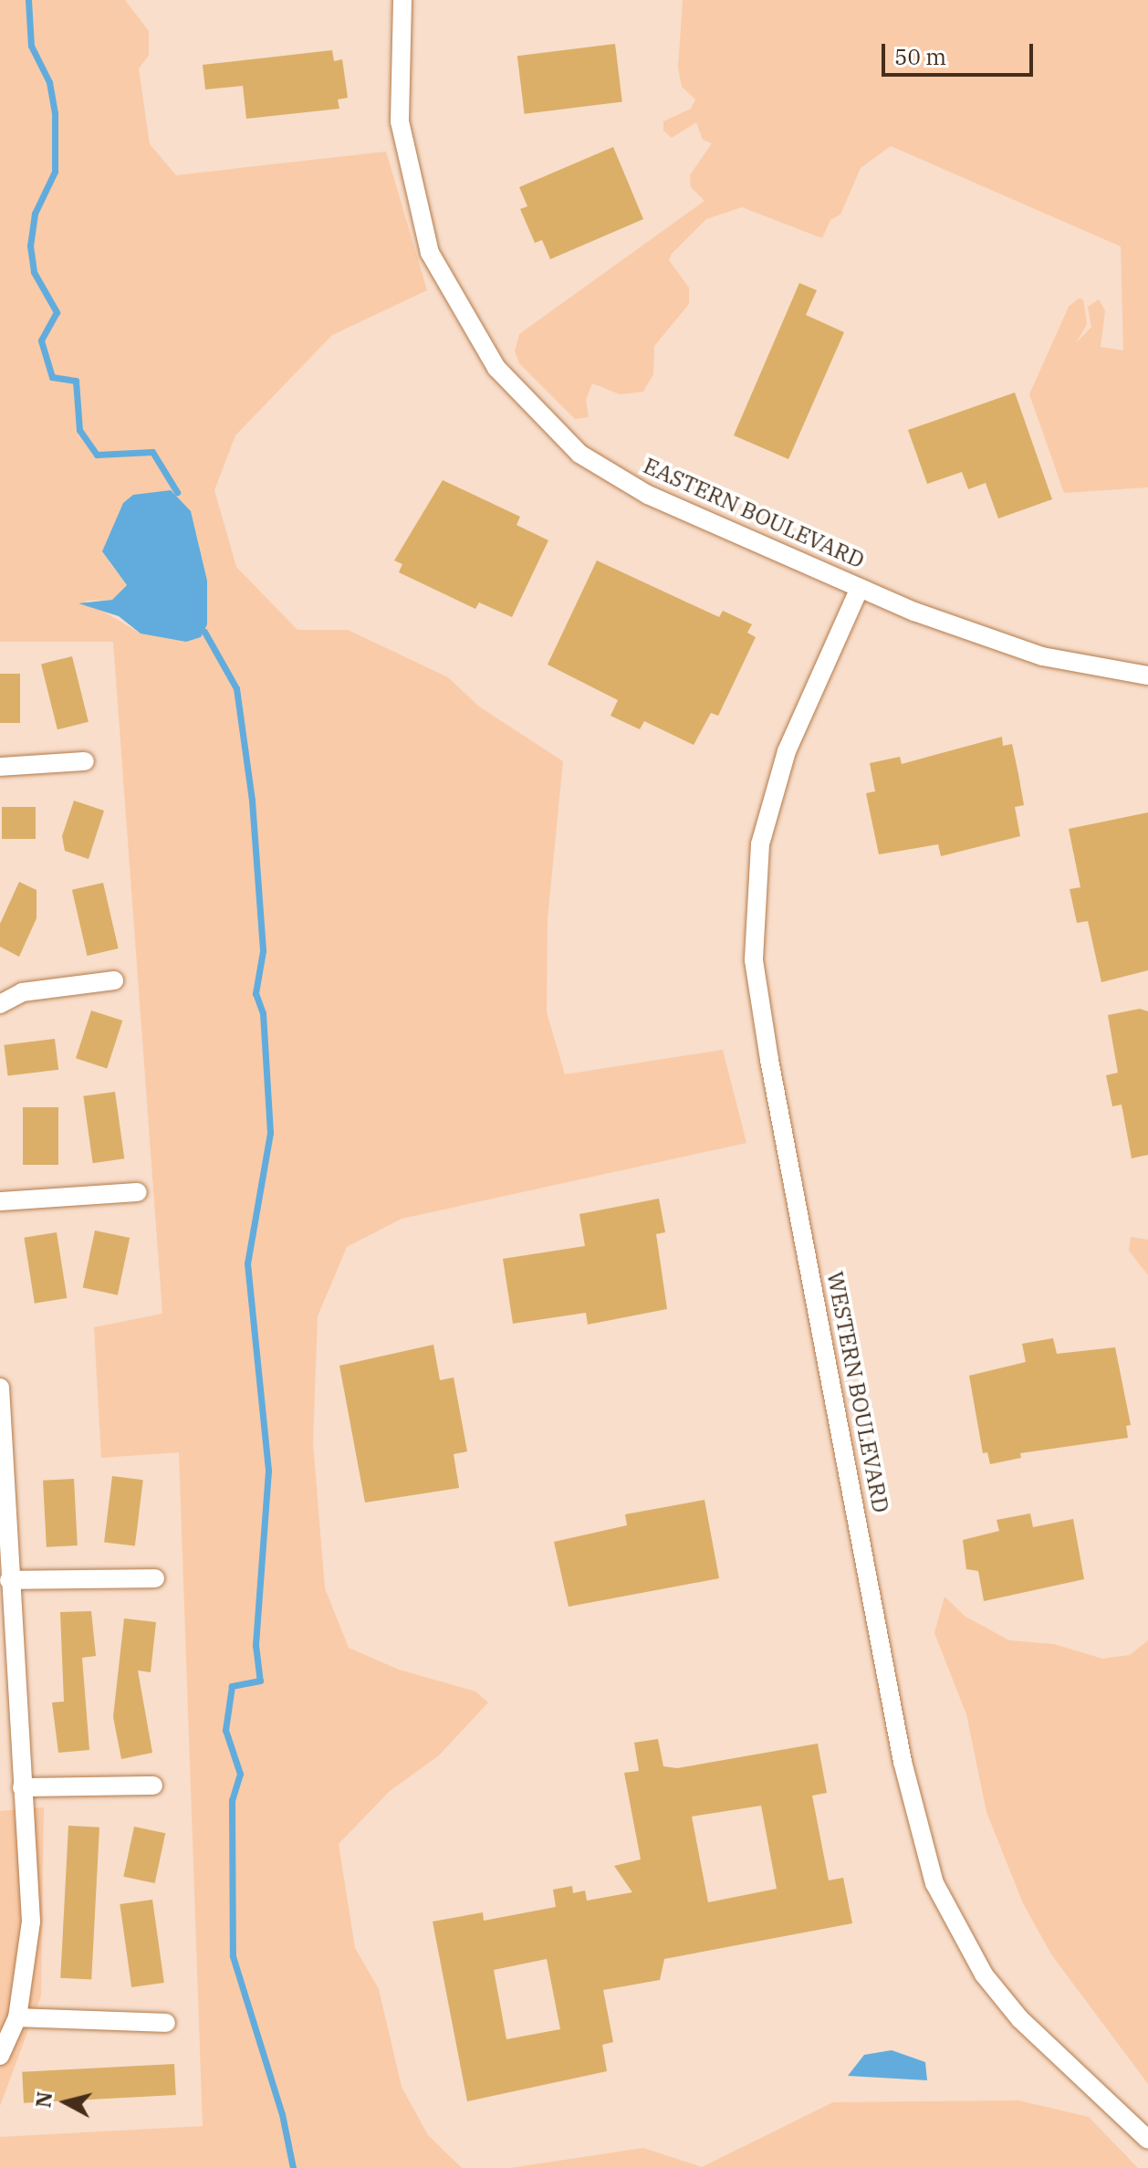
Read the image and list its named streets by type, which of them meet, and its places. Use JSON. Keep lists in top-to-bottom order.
{
  "streets": {
    "street": ["EASTERN BOULEVARD", "WESTERN BOULEVARD"]
  },
  "crossings": [
    ["EASTERN BOULEVARD", "WESTERN BOULEVARD"]
  ],
  "scale_bar": "50 m",
  "north": "left"
}
